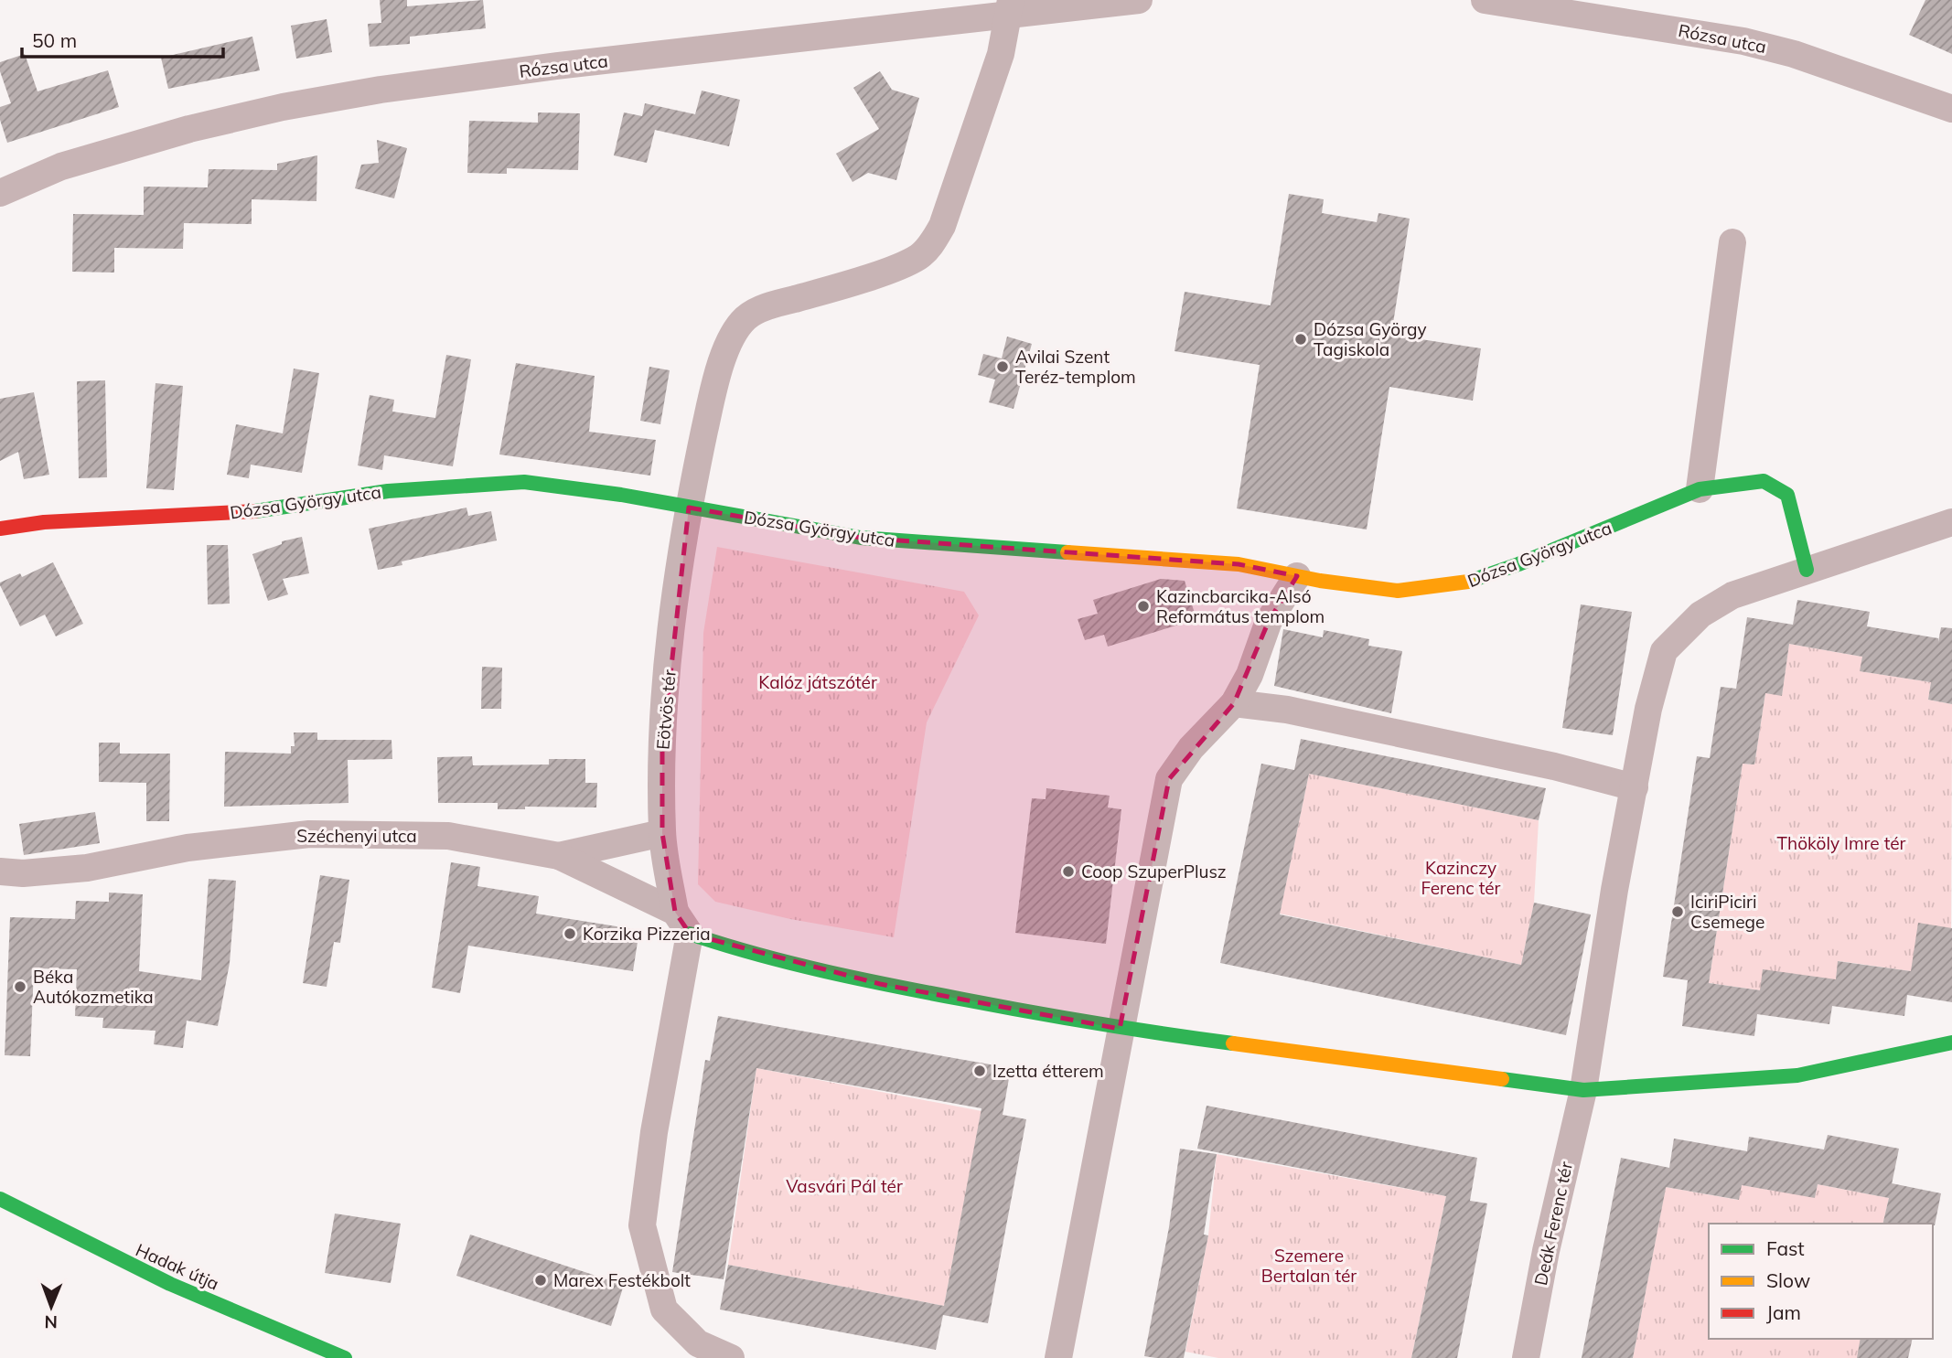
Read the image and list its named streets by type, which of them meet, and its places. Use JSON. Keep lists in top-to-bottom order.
{
  "streets": {
    "street": [
      "Rózsa utca",
      "Dózsa György utca",
      "Eötvös tér",
      "Széchenyi utca",
      "Deák Ferenc tér",
      "Hadak útja"
    ]
  },
  "crossings": [
    ["Rózsa utca", "Eötvös tér"],
    ["Dózsa György utca", "Eötvös tér"],
    ["Eötvös tér", "Széchenyi utca"]
  ],
  "parks": [
    "Kalóz játszótér",
    "Thököly Imre tér",
    "Kazinczy Ferenc tér",
    "Vasvári Pál tér",
    "Szemere Bertalan tér"
  ],
  "places": [
    "Dózsa György Tagiskola",
    "Avilai Szent Teréz-templom",
    "Kazincbarcika-Alsó Református templom",
    "Coop SzuperPlusz",
    "IciriPiciri Csemege",
    "Korzika Pizzeria",
    "Béka Autókozmetika",
    "Izetta étterem",
    "Marex Festékbolt"
  ],
  "legend": ["Fast", "Slow", "Jam"],
  "scale_bar": "50 m",
  "north": "bottom"
}
